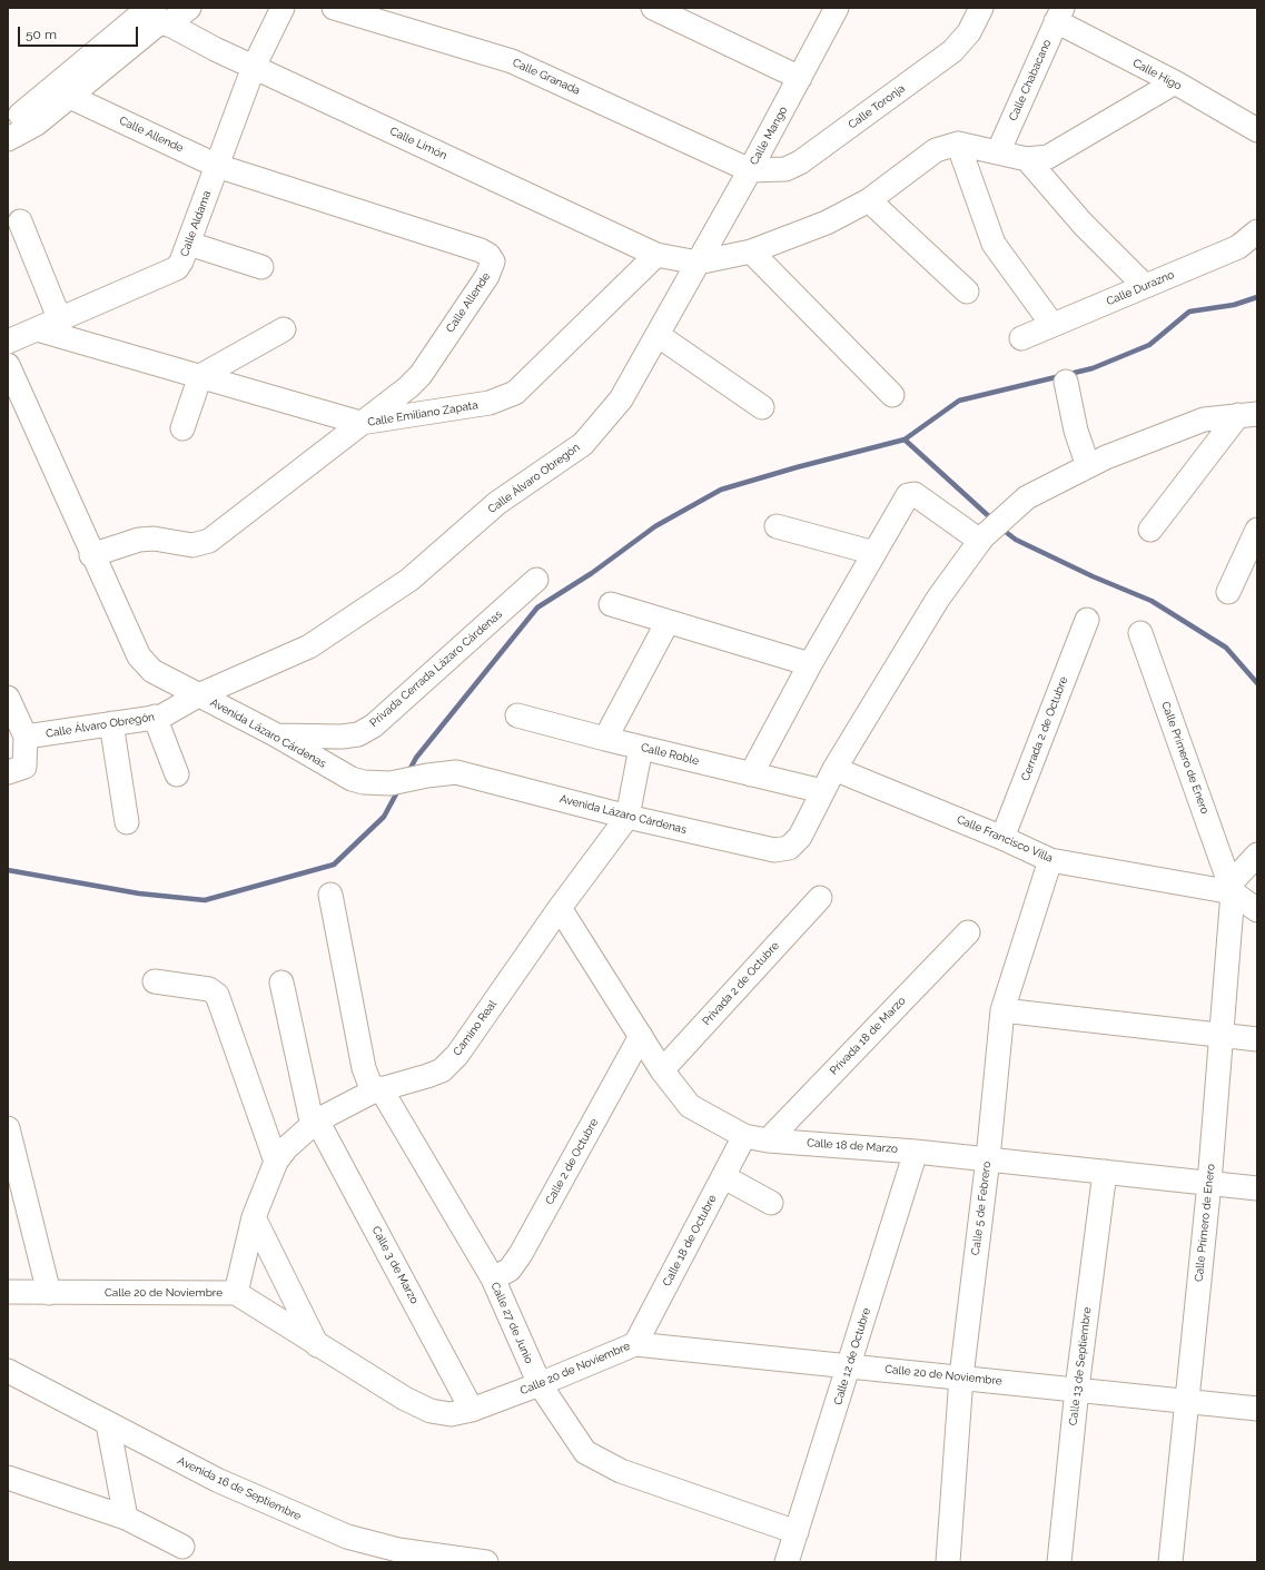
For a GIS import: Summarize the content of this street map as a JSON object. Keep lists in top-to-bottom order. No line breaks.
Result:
{"streets":{"street":["Calle Higo","Calle Granada","Calle Chabacano","Calle Toronja","Calle Allende","Calle Mango","Calle Limón","Calle Aldama","Calle Durazno","Calle Emiliano Zapata","Calle Álvaro Obregón","Privada Cerrada Lázaro Cárdenas","Cerrada 2 de Octubre","Avenida Lázaro Cárdenas","Calle Roble","Calle Primero de Enero","Calle Francisco Villa","Privada 2 de Octubre","Camino Real","Privada 18 de Marzo","Calle 18 de Marzo","Calle 2 de Octubre","Calle 5 de Febrero","Calle 18 de Octubre","Calle 3 de Marzo","Calle 20 de Noviembre","Calle 27 de Junio","Calle 12 de Octubre","Calle 13 de Septiembre","Avenida 16 de Septiembre"]},"crossings":[["Calle Higo","Calle Chabacano"],["Calle Granada","Calle Toronja"],["Calle Granada","Calle Mango"],["Calle Toronja","Calle Mango"],["Calle Allende","Calle Aldama"],["Calle Allende","Calle Emiliano Zapata"],["Calle Allende","Avenida Lázaro Cárdenas"],["Calle Mango","Calle Limón"],["Calle Mango","Calle Álvaro Obregón"],["Calle Limón","Calle Aldama"],["Calle Limón","Calle Emiliano Zapata"],["Calle Limón","Calle Álvaro Obregón"],["Calle Aldama","Calle Emiliano Zapata"],["Calle Álvaro Obregón","Avenida Lázaro Cárdenas"],["Privada Cerrada Lázaro Cárdenas","Avenida Lázaro Cárdenas"],["Cerrada 2 de Octubre","Calle Francisco Villa"],["Avenida Lázaro Cárdenas","Calle Roble"],["Avenida Lázaro Cárdenas","Calle Francisco Villa"],["Avenida Lázaro Cárdenas","Camino Real"],["Calle Roble","Camino Real"],["Calle Primero de Enero","Calle Francisco Villa"],["Calle Primero de Enero","Calle 18 de Marzo"],["Calle Primero de Enero","Calle 20 de Noviembre"],["Calle Francisco Villa","Calle 5 de Febrero"],["Privada 2 de Octubre","Calle 18 de Marzo"],["Camino Real","Calle 18 de Marzo"],["Camino Real","Calle 3 de Marzo"],["Camino Real","Calle 20 de Noviembre"],["Camino Real","Calle 27 de Junio"],["Privada 18 de Marzo","Calle 18 de Marzo"],["Calle 18 de Marzo","Calle 2 de Octubre"],["Calle 18 de Marzo","Calle 5 de Febrero"],["Calle 18 de Marzo","Calle 18 de Octubre"],["Calle 18 de Marzo","Calle 12 de Octubre"],["Calle 18 de Marzo","Calle 13 de Septiembre"],["Calle 2 de Octubre","Calle 27 de Junio"],["Calle 5 de Febrero","Calle 20 de Noviembre"],["Calle 18 de Octubre","Calle 20 de Noviembre"],["Calle 3 de Marzo","Calle 20 de Noviembre"],["Calle 20 de Noviembre","Calle 27 de Junio"],["Calle 20 de Noviembre","Calle 12 de Octubre"],["Calle 20 de Noviembre","Calle 13 de Septiembre"],["Calle 27 de Junio","Calle 12 de Octubre"]],"scale_bar":"50 m"}
